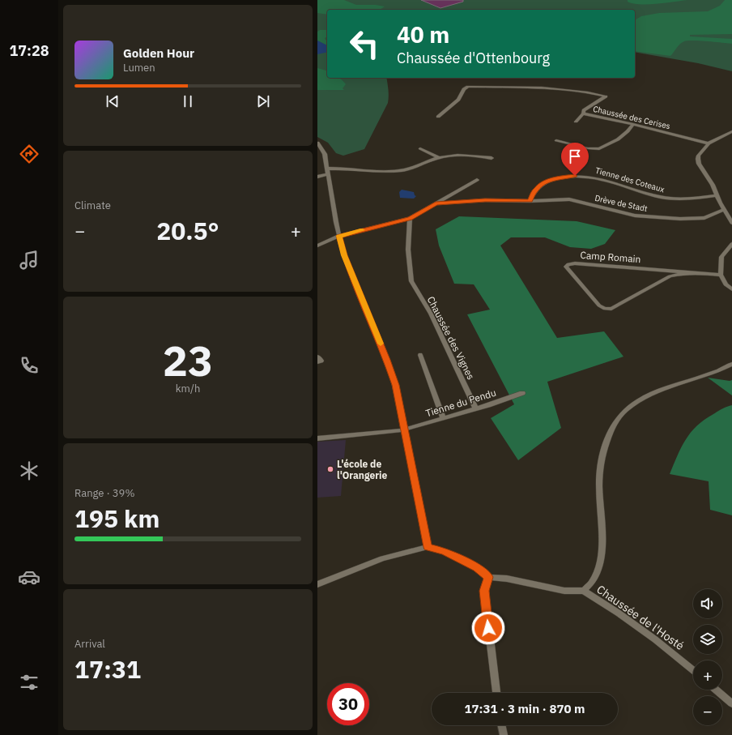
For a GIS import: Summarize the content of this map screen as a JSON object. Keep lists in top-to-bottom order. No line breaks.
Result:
{"streets":{"street":["Chaussée des Cerises","Tienne des Coteaux","Drève de Stadt","Camp Romain","Chaussée des Vignes","Tienne du Pendu","Chaussée de l'Hosté"]},"crossings":[["Tienne des Coteaux","Drève de Stadt"],["Chaussée des Vignes","Tienne du Pendu"]],"places":["L'école de l'Orangerie"],"page":{"tabs":"17:28","turn":["40 m","Chaussée d'Ottenbourg"],"song":["Golden Hour","Lumen"],"tile":["Climate",["23","km/h"],["Range · 39%","195 km"],["Arrival","17:31"]],"heat":["−","20.5°","+"],"map_buttons":["+","−"],"limit":"30","trip":"17:31 · 3 min · 870 m"}}
